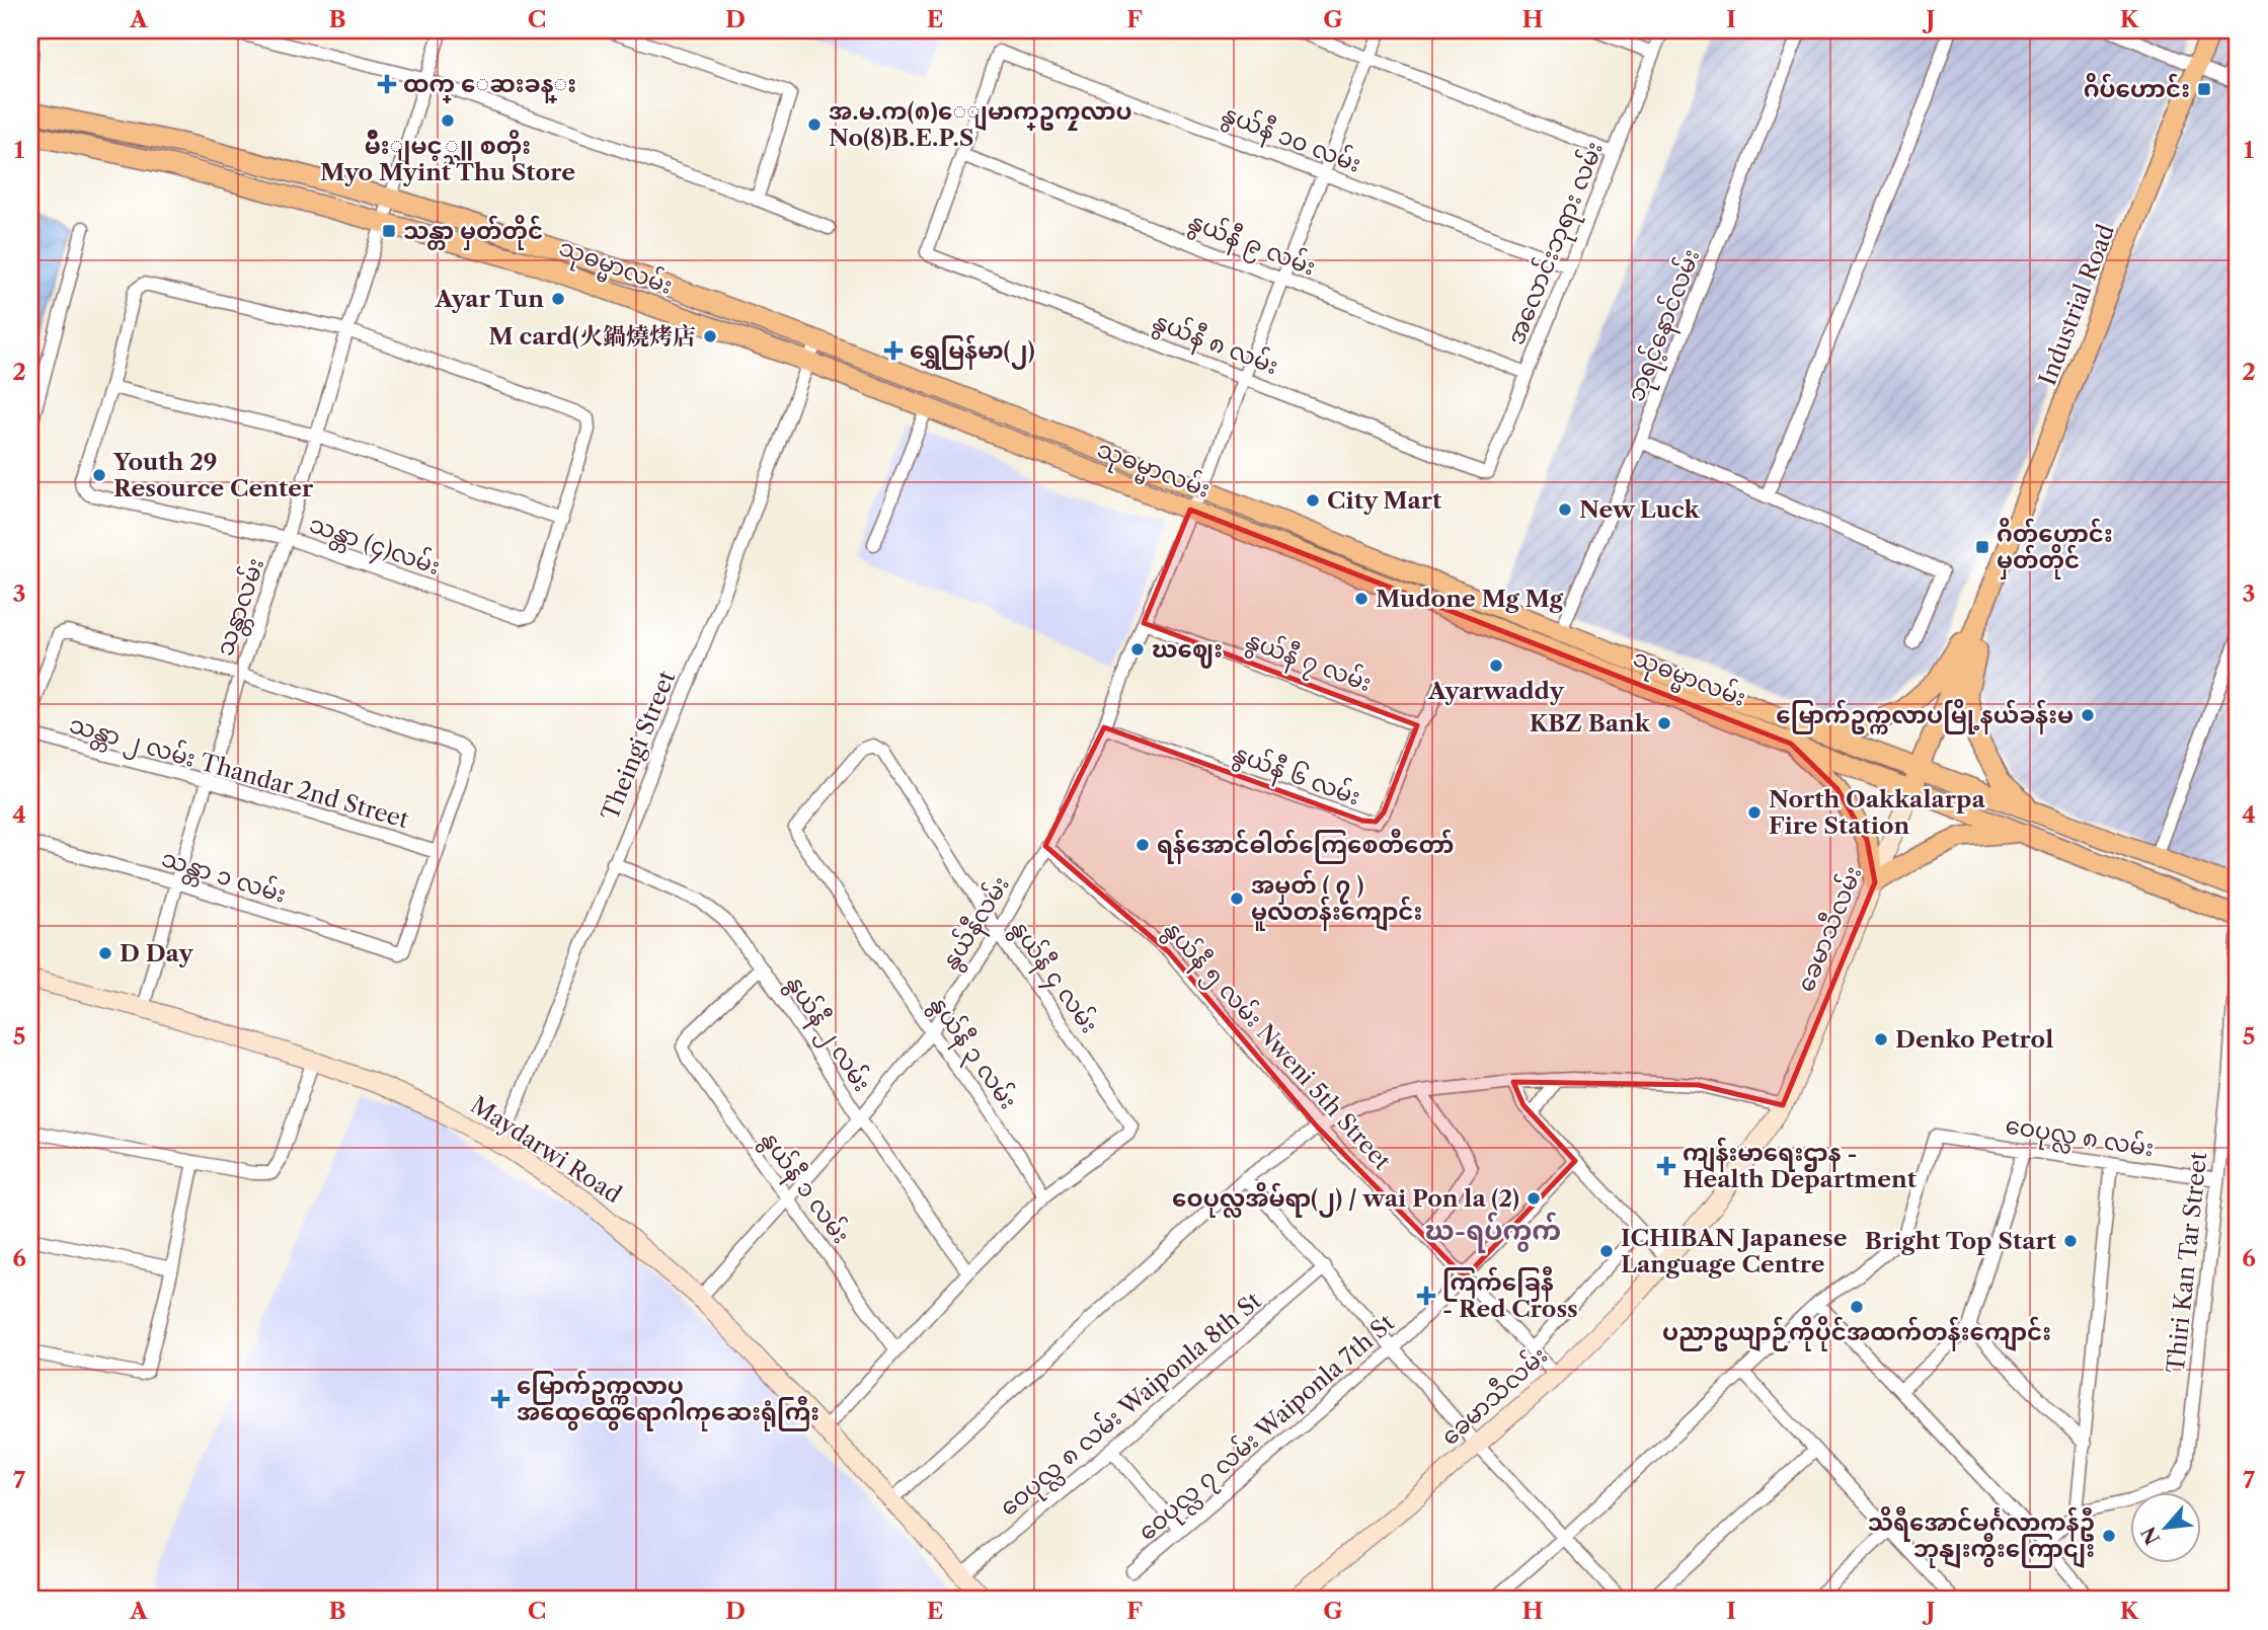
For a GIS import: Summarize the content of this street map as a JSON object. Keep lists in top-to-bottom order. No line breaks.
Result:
{"streets":{"main road":["သုဓမ္မာလမ်း","Industrial Road"],"street":["နွယ်နီ ၁၀ လမ်း","အလောင်းဘုရား လမ်း","နွယ်နီ ၉ လမ်း","ဘုရင့်နောင်လမ်း","နွယ်နီ ၈ လမ်း","သန္တာ (၄)လမ်း","သန္တာလမ်း","နွယ်နီ ၇ လမ်း","Theingi Street","သန္တာ ၂ လမ်း Thandar 2nd Street","နွယ်နီ ၆ လမ်း","သန္တာ ၁ လမ်း","နွယ်နီလမ်း","ခေမာသီလမ်း","နွယ်နီ ၄ လမ်း","နွယ်နီ ၂ လမ်း","နွယ်နီ ၅ လမ်း Nweni 5th Street","နွယ်နီ ၃ လမ်း","ဝေပုလ္လ ၈ လမ်း","Maydarwi Road","နွယ်နီ ၁ လမ်း","Thiri Kan Tar Street","ဝေပုလ္လ ၈ လမ်း Waiponla 8th St","ဝေပုလ္လ ၇ လမ်း Waiponla 7th St"]},"crossings":[["နွယ်နီ ၁၀ လမ်း","အလောင်းဘုရား လမ်း"],["နွယ်နီ ၁၀ လမ်း","နွယ်နီ ၉ လမ်း"],["နွယ်နီ ၁၀ လမ်း","နွယ်နီ ၈ လမ်း"],["နွယ်နီ ၁၀ လမ်း","နွယ်နီလမ်း"],["အလောင်းဘုရား လမ်း","နွယ်နီ ၉ လမ်း"],["အလောင်းဘုရား လမ်း","နွယ်နီ ၈ လမ်း"],["နွယ်နီ ၉ လမ်း","နွယ်နီ ၈ လမ်း"],["နွယ်နီ ၉ လမ်း","နွယ်နီလမ်း"],["သုဓမ္မာလမ်း","ဘုရင့်နောင်လမ်း"],["သုဓမ္မာလမ်း","သန္တာလမ်း"],["သုဓမ္မာလမ်း","Theingi Street"],["သုဓမ္မာလမ်း","နွယ်နီလမ်း"],["သုဓမ္မာလမ်း","ခေမာသီလမ်း"],["နွယ်နီ ၈ လမ်း","နွယ်နီလမ်း"],["သန္တာ (၄)လမ်း","သန္တာလမ်း"],["သန္တာလမ်း","သန္တာ ၂ လမ်း Thandar 2nd Street"],["သန္တာလမ်း","သန္တာ ၁ လမ်း"],["သန္တာလမ်း","Maydarwi Road"],["နွယ်နီ ၇ လမ်း","နွယ်နီ ၆ လမ်း"],["နွယ်နီ ၇ လမ်း","နွယ်နီလမ်း"],["Theingi Street","နွယ်နီ ၂ လမ်း"],["Theingi Street","Maydarwi Road"],["သန္တာ ၂ လမ်း Thandar 2nd Street","သန္တာ ၁ လမ်း"],["နွယ်နီ ၆ လမ်း","နွယ်နီလမ်း"],["နွယ်နီလမ်း","နွယ်နီ ၄ လမ်း"],["နွယ်နီလမ်း","နွယ်နီ ၂ လမ်း"],["နွယ်နီလမ်း","နွယ်နီ ၅ လမ်း Nweni 5th Street"],["နွယ်နီလမ်း","နွယ်နီ ၃ လမ်း"],["နွယ်နီလမ်း","Maydarwi Road"],["နွယ်နီလမ်း","နွယ်နီ ၁ လမ်း"],["ခေမာသီလမ်း","နွယ်နီ ၅ လမ်း Nweni 5th Street"],["နွယ်နီ ၄ လမ်း","နွယ်နီ ၃ လမ်း"],["နွယ်နီ ၂ လမ်း","နွယ်နီ ၁ လမ်း"],["နွယ်နီ ၅ လမ်း Nweni 5th Street","ဝေပုလ္လ ၇ လမ်း Waiponla 7th St"],["ဝေပုလ္လ ၈ လမ်း","Thiri Kan Tar Street"],["Maydarwi Road","ဝေပုလ္လ ၈ လမ်း Waiponla 8th St"]],"districts":["ဃ-ရပ်ကွက်"],"places":{"health":["ထက္ ေဆးခန္း","ရွှေမြန်မာ(၂)","ကျန်းမာရေးဌာန - Health Department","ကြက်ခြေနီ - Red Cross","မြောက်ဥက္ကလာပ အထွေထွေရောဂါကုဆေးရုံကြီး"],"transit":["ဂိပ်ဟောင်း","သန္တာ မှတ်တိုင်","ဂိတ်ဟောင်း မှတ်တိုင်"],"other":["မ်ိဳးျမင့္သူ စတိုး Myo Myint Thu Store","အ.မ.က(၈)ေျမာက္ဥကၠလာပ No(8)B.E.P.S","Ayar Tun","M card(火鍋燒烤店","Youth 29 Resource Center","City Mart","New Luck","Mudone Mg Mg","ဃဈေး","Ayarwaddy","မြောက်ဥက္ကလာပမြို့နယ်ခန်းမ","KBZ Bank","North Oakkalarpa Fire Station","ရန်အောင်ဓါတ်ကြေစေတီတော်","အမှတ် ( ၇ ) မူလတန်းကျောင်း","D Day","Denko Petrol","ဝေပုလ္လအိမ်ရာ(၂) / wai Pon la (2)","Bright Top Start","ICHIBAN Japanese Language Centre","ပညာဥယျာဉ်ကိုပိုင်အထက်တန်းကျောင်း","သိရီအောင်မင်္ဂလာကန်ဦ ဘုနျးကွီးကြောငျး"]},"north":"bottom left","grid":{"columns":["A","B","C","D","E","F","G","H","I","J","K"],"rows":["1","2","3","4","5","6","7"]}}
